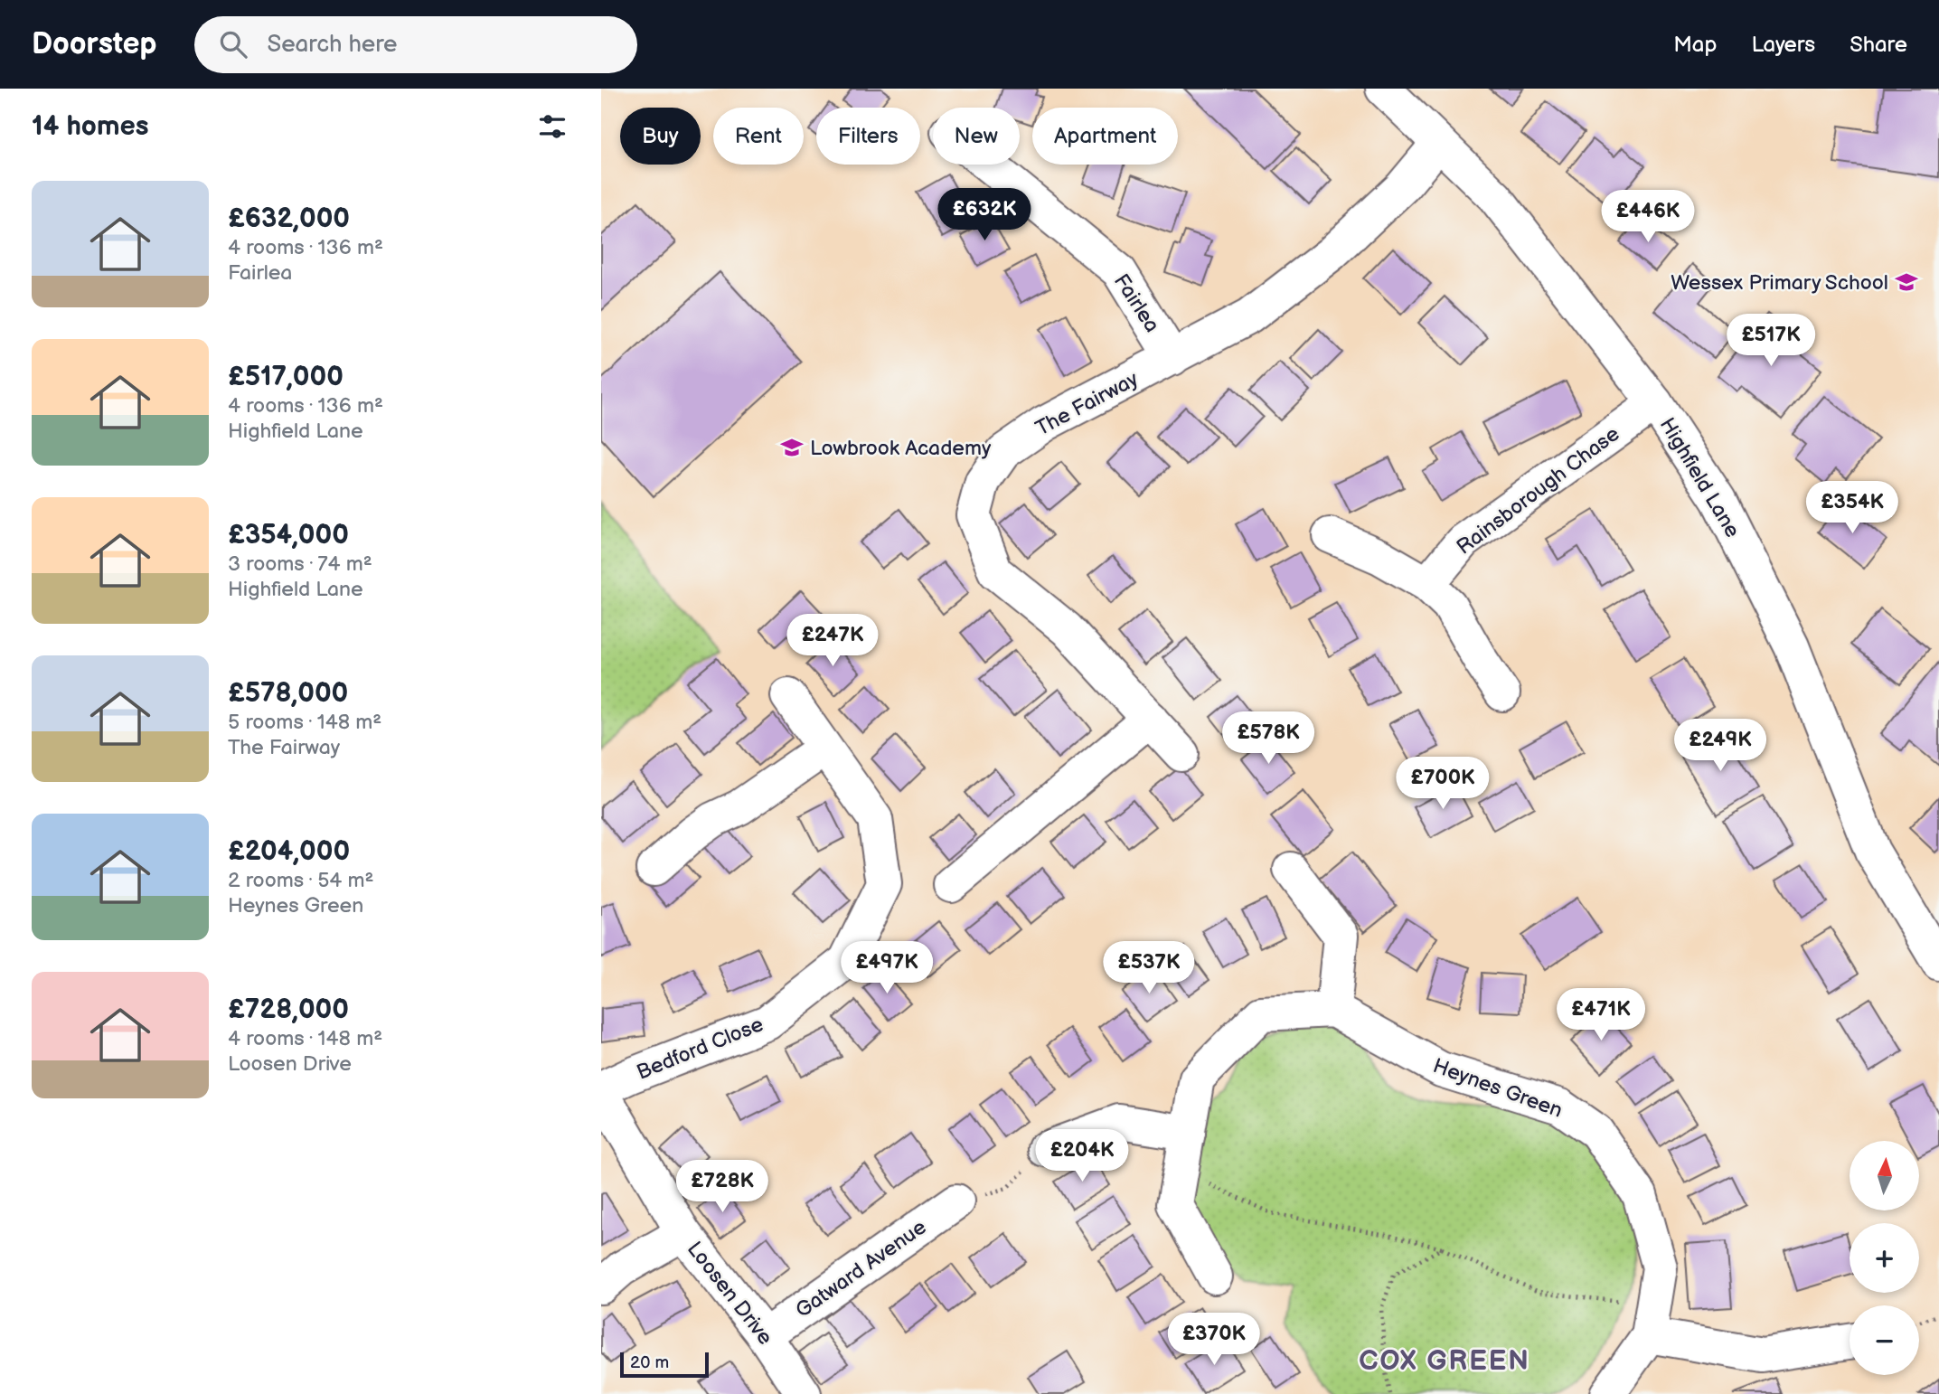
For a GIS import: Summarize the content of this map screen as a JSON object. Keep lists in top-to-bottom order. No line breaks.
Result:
{"streets":{"street":["Fairlea","The Fairway","Highfield Lane","Rainsborough Chase","Bedford Close","Heynes Green","Gatward Avenue","Loosen Drive"]},"crossings":[["Fairlea","The Fairway"],["The Fairway","Highfield Lane"],["Highfield Lane","Rainsborough Chase"],["Bedford Close","Loosen Drive"],["Gatward Avenue","Loosen Drive"]],"districts":["COX GREEN"],"places":{"school or university":["Wessex Primary School","Lowbrook Academy"]},"scale_bar":"20 m","north":"top","page":{"header":"Doorstep","search":"Search here","nav":["Map","Layers","Share"],"heading":"14 homes","chip":["Buy","Rent","Filters","New","Apartment"],"list":[{"name":"£632,000","note":"4 rooms · 136 m² · Fairlea"},{"name":"£517,000","note":"4 rooms · 136 m² · Highfield Lane"},{"name":"£354,000","note":"3 rooms · 74 m² · Highfield Lane"},{"name":"£578,000","note":"5 rooms · 148 m² · The Fairway"},{"name":"£204,000","note":"2 rooms · 54 m² · Heynes Green"},{"name":"£728,000","note":"4 rooms · 148 m² · Loosen Drive"}],"price":["£632K","£446K","£517K","£354K","£247K","£578K","£249K","£700K","£497K","£537K","£471K","£204K","£728K","£370K"],"map_buttons":["+","−"],"scale":"20 m"}}
